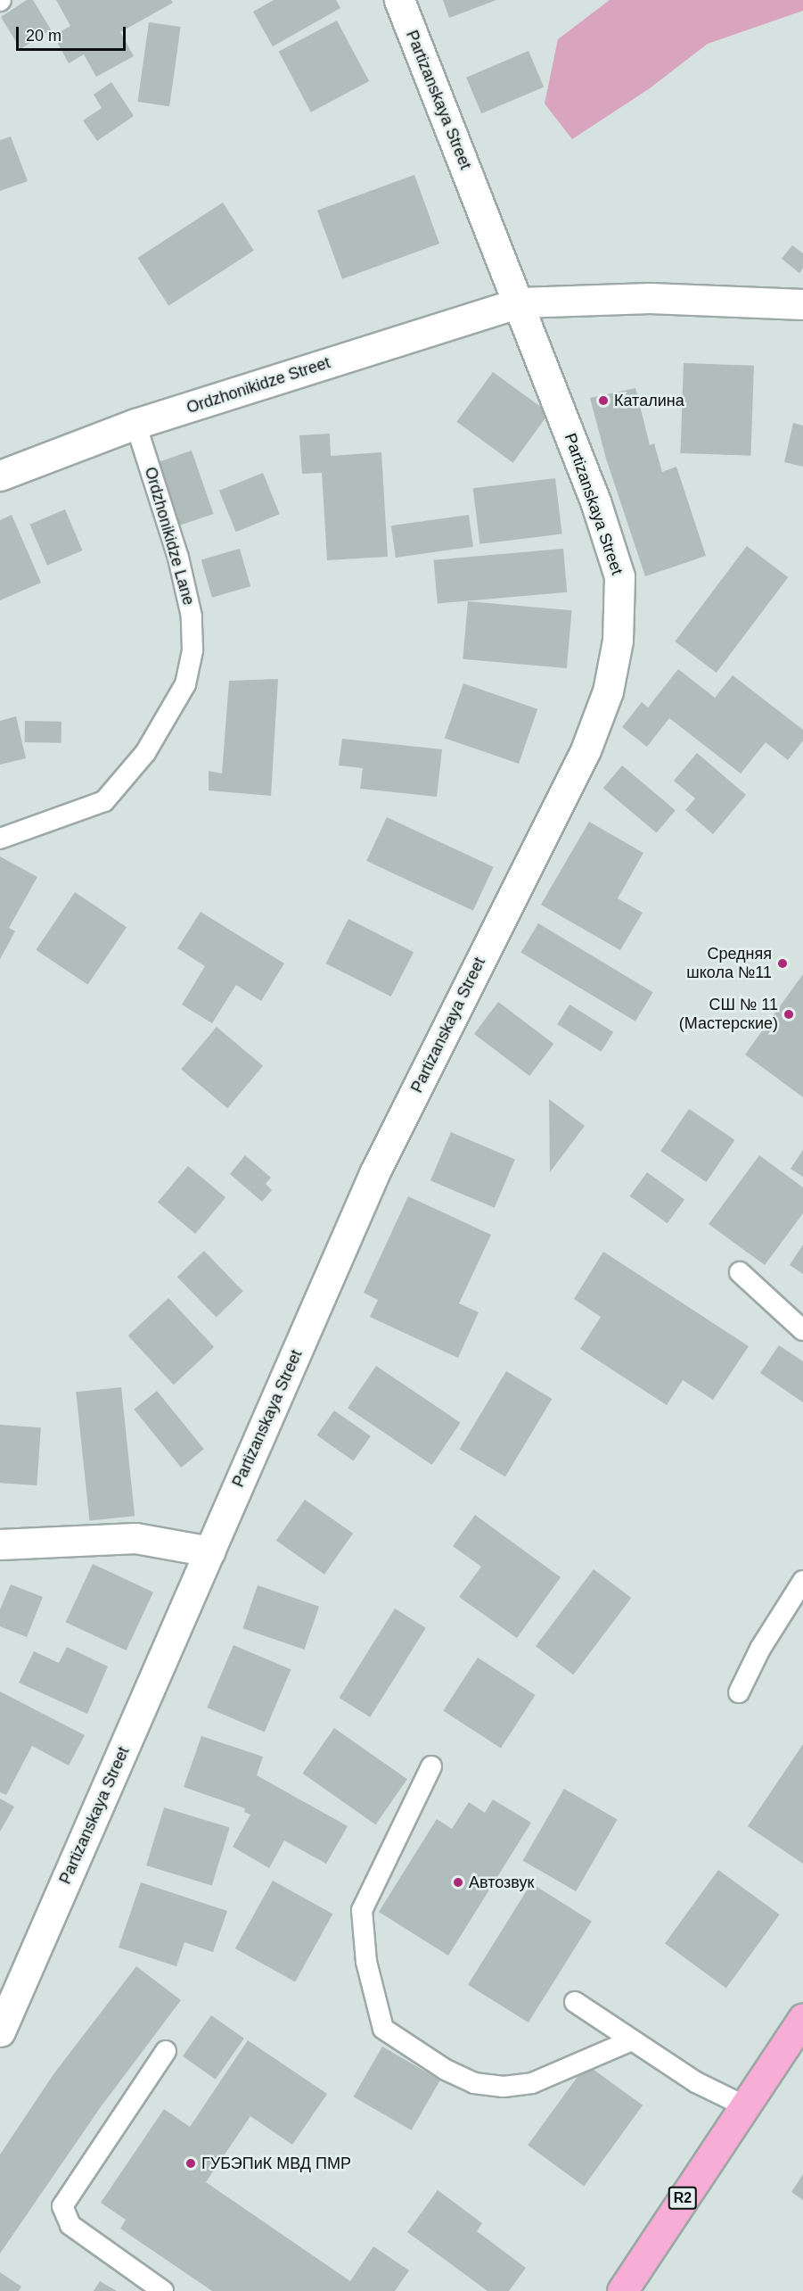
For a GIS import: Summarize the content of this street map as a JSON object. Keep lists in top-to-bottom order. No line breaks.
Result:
{"streets":{"main road":["R2"],"street":["Partizanskaya Street","Ordzhonikidze Street"],"lane":["Ordzhonikidze Lane"]},"crossings":[["Partizanskaya Street","Ordzhonikidze Street"],["Ordzhonikidze Street","Ordzhonikidze Lane"]],"places":["Каталина","Средняя школа №11","СШ № 11 (Мастерские)","Автозвук","ГУБЭПиК МВД ПМР"],"scale_bar":"20 m"}
